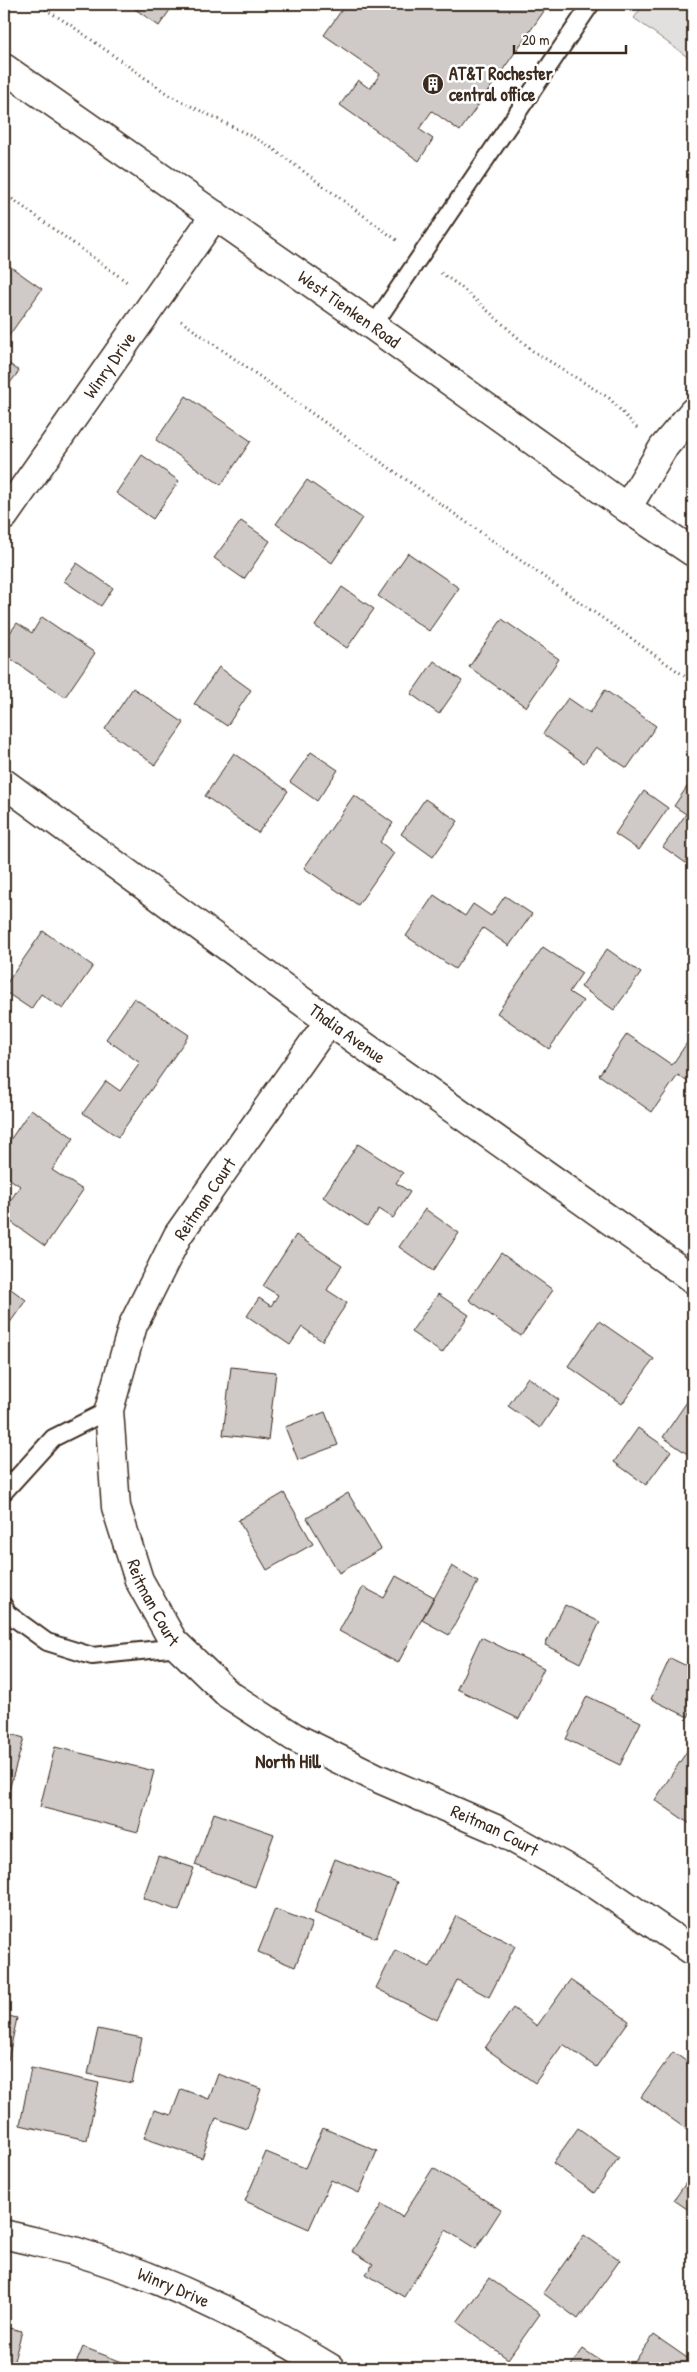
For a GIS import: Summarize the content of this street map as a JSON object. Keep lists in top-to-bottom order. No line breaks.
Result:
{"streets":{"street":["West Tienken Road","Winry Drive","Thalia Avenue","Reitman Court"]},"crossings":[["West Tienken Road","Winry Drive"],["Thalia Avenue","Reitman Court"]],"districts":["North Hill"],"places":{"building":["AT&T Rochester central office"]},"scale_bar":"20 m"}
